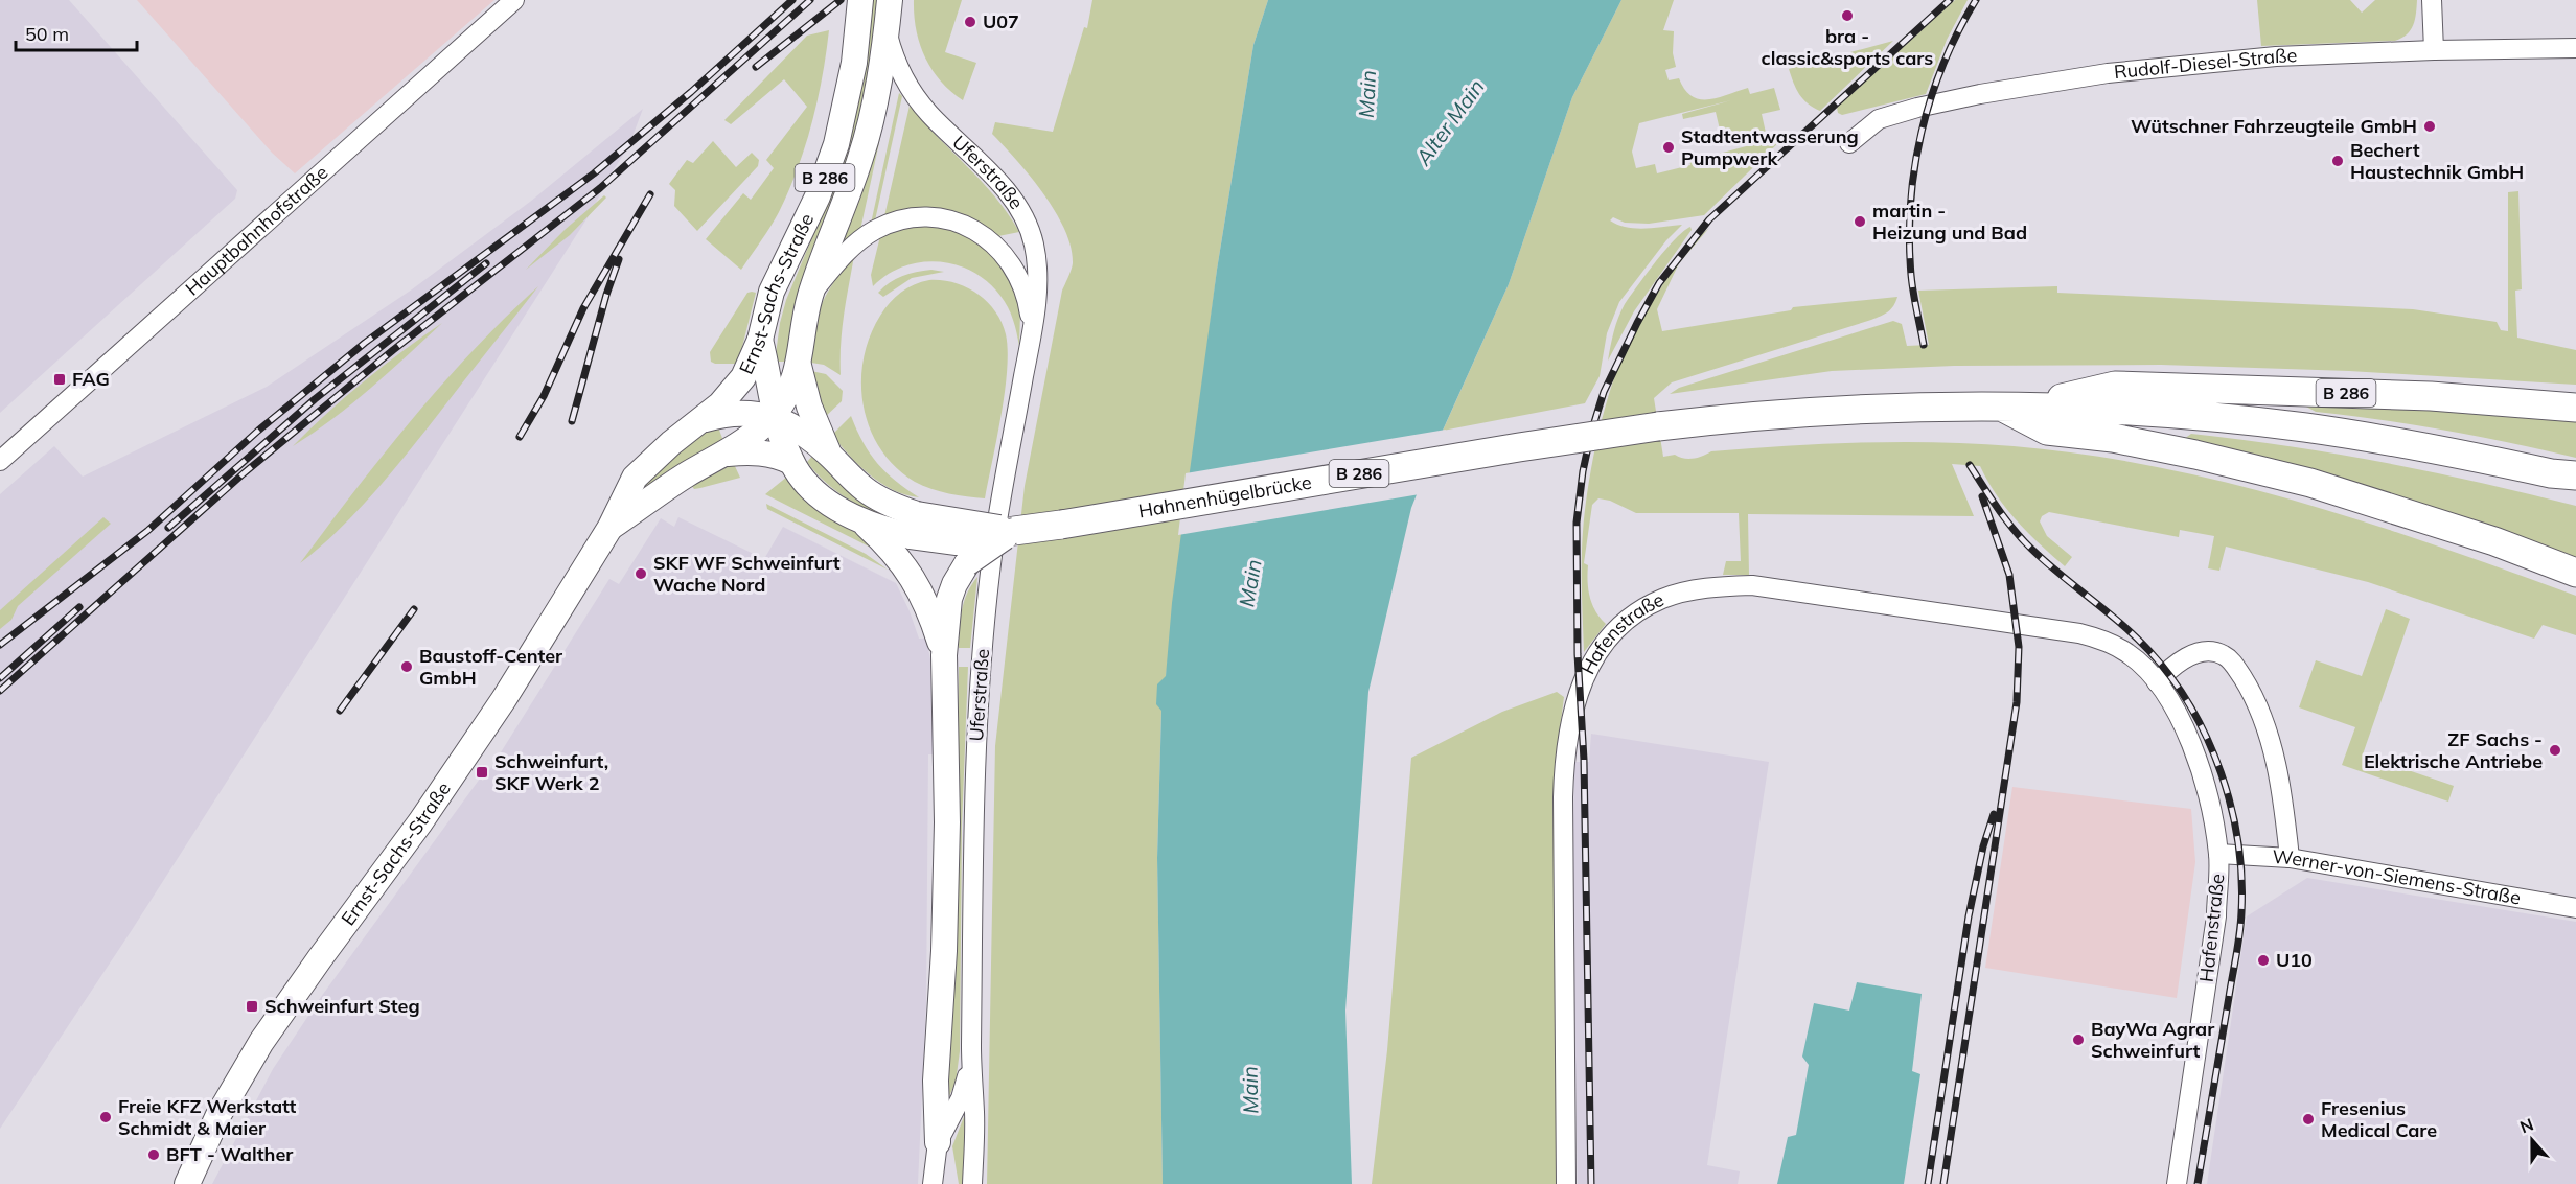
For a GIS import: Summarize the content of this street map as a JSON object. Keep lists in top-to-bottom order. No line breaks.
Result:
{"streets":{"highway":["B 286","Hahnenhügelbrücke"],"main road":["Ernst-Sachs-Straße"],"street":["Rudolf-Diesel-Straße","Uferstraße","Hauptbahnhofstraße","Hafenstraße","Werner-von-Siemens-Straße"]},"crossings":[["Uferstraße","Ernst-Sachs-Straße"],["B 286","Ernst-Sachs-Straße"],["B 286","Hahnenhügelbrücke"],["Ernst-Sachs-Straße","Hahnenhügelbrücke"],["Hafenstraße","Werner-von-Siemens-Straße"]],"water":["Main","Alter Main"],"places":{"other":["bra - classic&sports cars","U07","Wütschner Fahrzeugteile GmbH","Stadtentwasserung Pumpwerk","Bechert Haustechnik GmbH","martin - Heizung und Bad","SKF WF Schweinfurt Wache Nord","Baustoff-Center GmbH","ZF Sachs - Elektrische Antriebe","U10","BayWa Agrar Schweinfurt","Freie KFZ Werkstatt Schmidt & Maier","Fresenius Medical Care","BFT - Walther"],"transit":["FAG","Schweinfurt, SKF Werk 2","Schweinfurt Steg"]},"scale_bar":"50 m","north":"top"}
